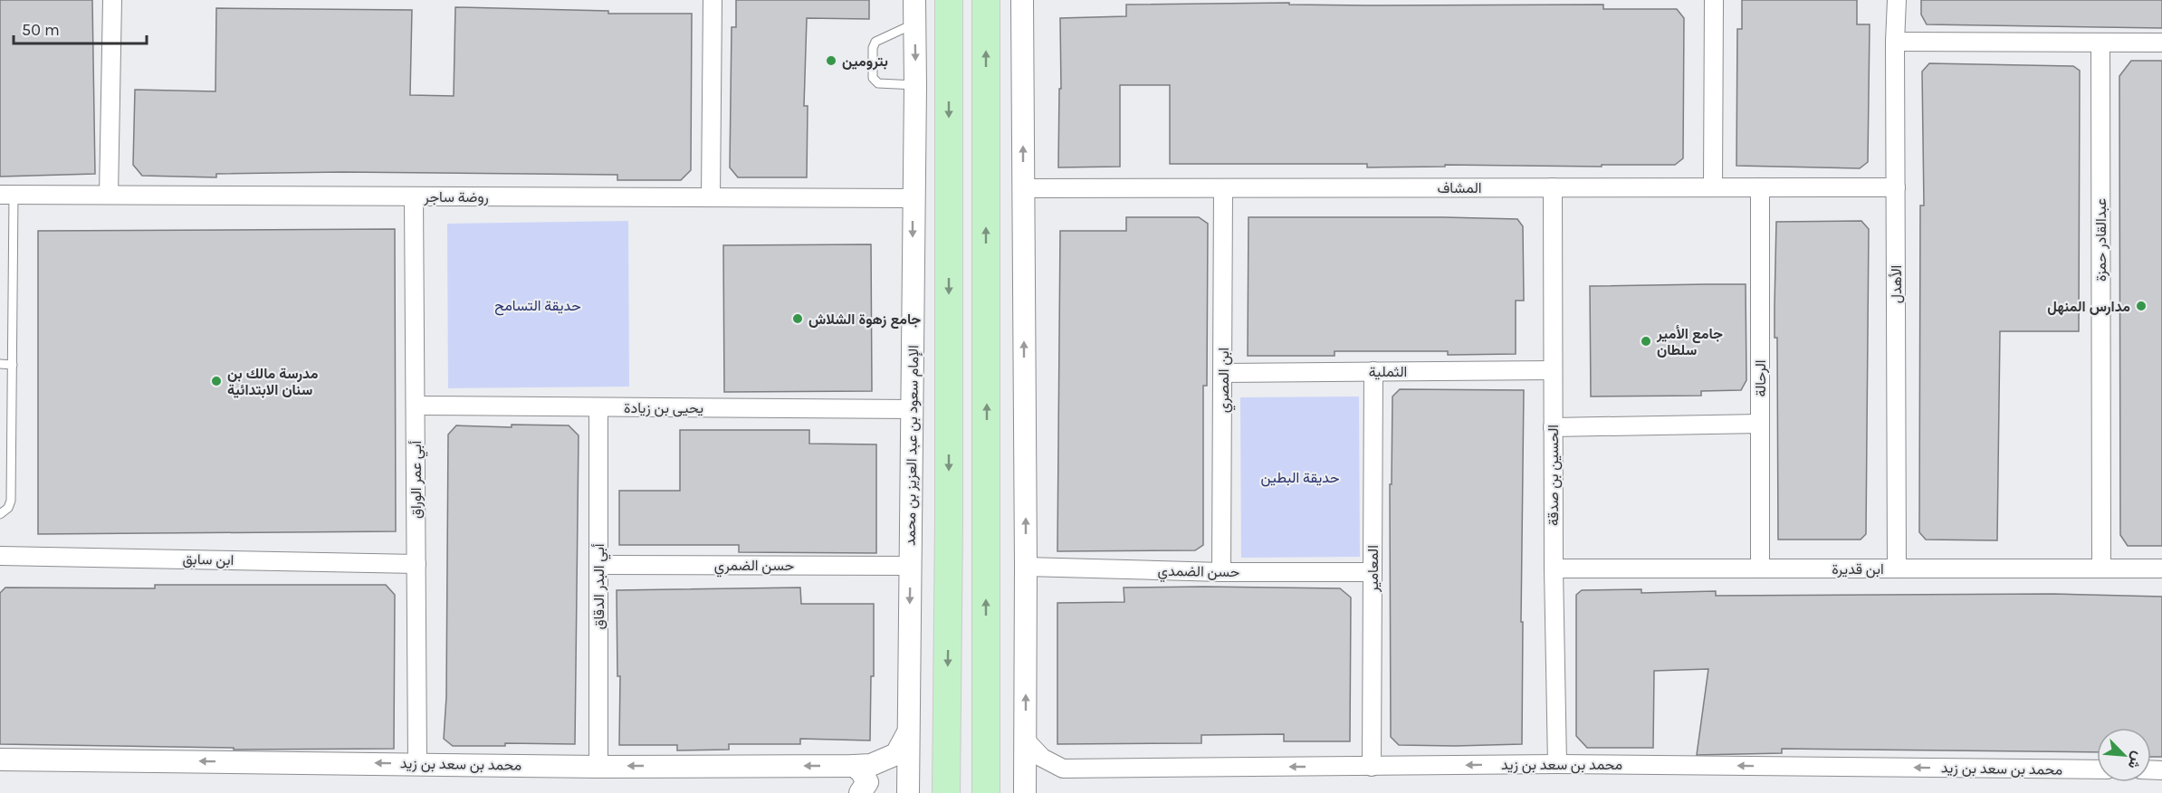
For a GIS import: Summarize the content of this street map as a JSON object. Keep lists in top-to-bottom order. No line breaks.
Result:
{"streets":{"street":["المشاف","روضة ساجر","عبدالقادر حمزة","الأهدل","الثملية","الرحالة","ابن المصري","يحيى بن زيادة","الإمام سعود بن عبد العزيز بن محمد","الحسين بن صدقة","أبي عمر الوراق","ابن سابق","حسن الضمري","المعامير","ابن قديرة","حسن الضمدي","أبي البدر الدقاق","محمد بن سعد بن زيد"]},"crossings":[["المشاف","الأهدل"],["المشاف","الرحالة"],["المشاف","ابن المصري"],["المشاف","الحسين بن صدقة"],["روضة ساجر","الإمام سعود بن عبد العزيز بن محمد"],["روضة ساجر","أبي عمر الوراق"],["عبدالقادر حمزة","ابن قديرة"],["الأهدل","ابن قديرة"],["الثملية","ابن المصري"],["الثملية","الحسين بن صدقة"],["الثملية","المعامير"],["الرحالة","ابن قديرة"],["ابن المصري","حسن الضمدي"],["يحيى بن زيادة","الإمام سعود بن عبد العزيز بن محمد"],["يحيى بن زيادة","أبي عمر الوراق"],["يحيى بن زيادة","أبي البدر الدقاق"],["الإمام سعود بن عبد العزيز بن محمد","حسن الضمري"],["الإمام سعود بن عبد العزيز بن محمد","محمد بن سعد بن زيد"],["الحسين بن صدقة","ابن قديرة"],["الحسين بن صدقة","محمد بن سعد بن زيد"],["أبي عمر الوراق","ابن سابق"],["أبي عمر الوراق","محمد بن سعد بن زيد"],["حسن الضمري","أبي البدر الدقاق"],["المعامير","حسن الضمدي"],["المعامير","محمد بن سعد بن زيد"],["أبي البدر الدقاق","محمد بن سعد بن زيد"]],"one_way":["محمد بن سعد بن زيد"],"parks":["حديقة التسامح","حديقة البطين"],"places":["بترومين","مدارس المنهل","جامع زهوة الشلاش","جامع الأمير سلطان","مدرسة مالك بن سنان الابتدائية"],"scale_bar":"50 m","north":"bottom right"}
